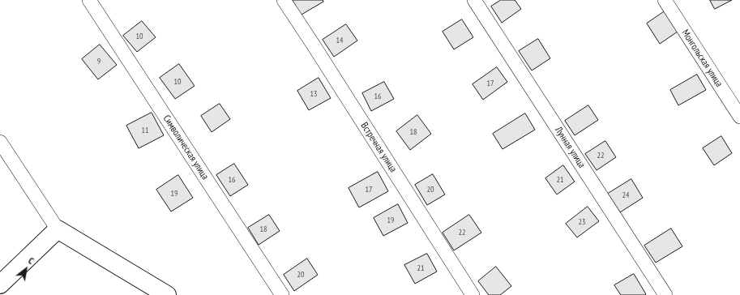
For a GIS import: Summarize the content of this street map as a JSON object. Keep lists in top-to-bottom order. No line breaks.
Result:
{"streets":{"street":["Монгольская улица","Символическая улица","Встречная улица","Лунная улица"]},"house_numbers":["10","14","9","10","17","13","16","11","18","22","16","21","17","20","19","24","19","23","18","22","21","20"],"north":"top right"}
